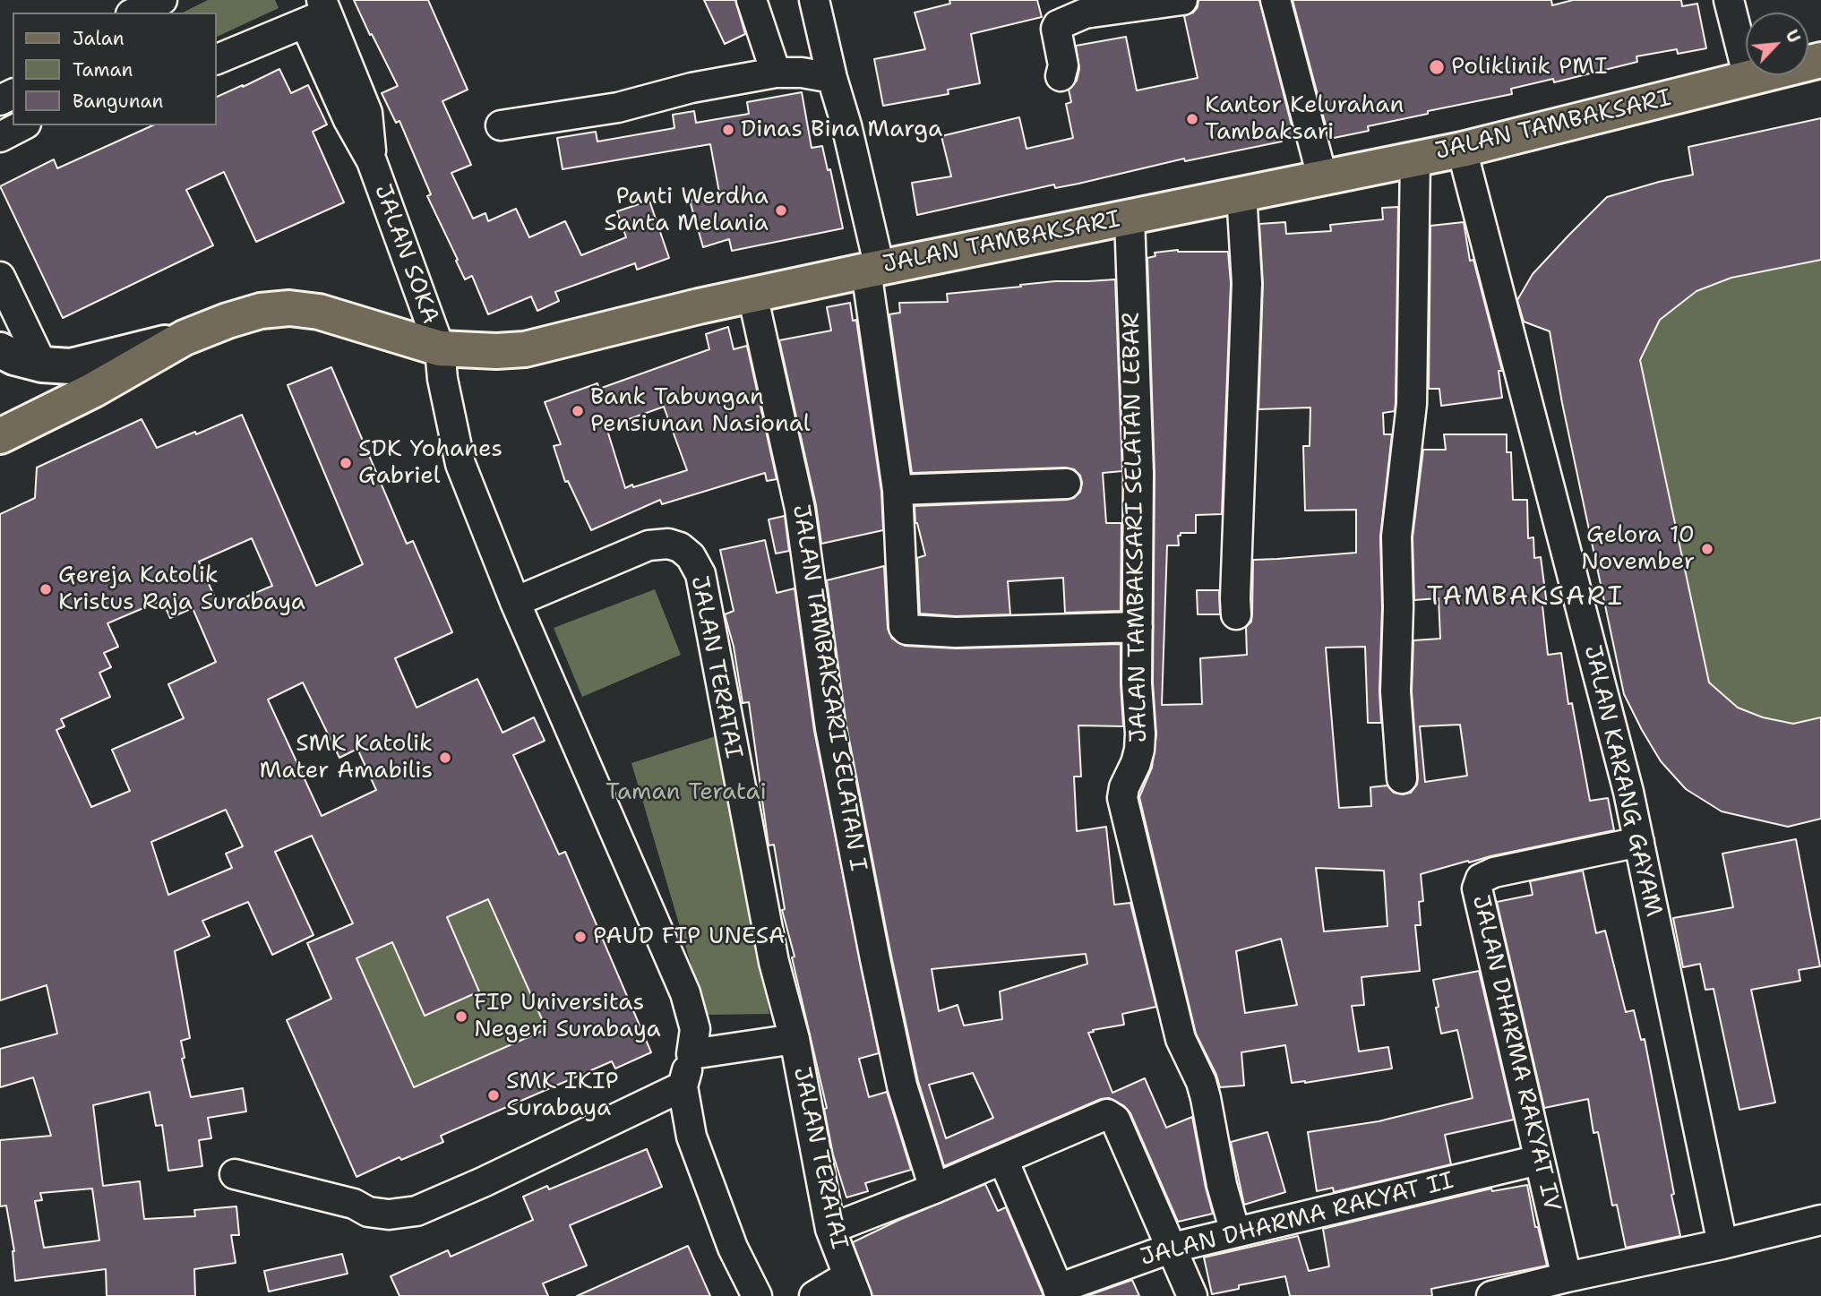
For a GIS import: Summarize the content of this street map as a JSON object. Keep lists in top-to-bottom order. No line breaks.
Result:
{"streets":{"main road":["JALAN TAMBAKSARI"],"street":["JALAN SOKA","JALAN TAMBAKSARI SELATAN LEBAR","JALAN TERATAI","JALAN TAMBAKSARI SELATAN I","JALAN KARANG GAYAM","JALAN DHARMA RAKYAT IV","JALAN DHARMA RAKYAT II"]},"crossings":[["JALAN TAMBAKSARI","JALAN SOKA"],["JALAN TAMBAKSARI","JALAN TAMBAKSARI SELATAN LEBAR"],["JALAN TAMBAKSARI","JALAN TAMBAKSARI SELATAN I"],["JALAN TAMBAKSARI","JALAN KARANG GAYAM"],["JALAN TAMBAKSARI SELATAN LEBAR","JALAN DHARMA RAKYAT II"],["JALAN KARANG GAYAM","JALAN DHARMA RAKYAT IV"],["JALAN DHARMA RAKYAT IV","JALAN DHARMA RAKYAT II"]],"districts":["TAMBAKSARI"],"parks":["Taman Teratai"],"places":["Poliklinik PMI","Kantor Kelurahan Tambaksari","Dinas Bina Marga","Panti Werdha Santa Melania","Bank Tabungan Pensiunan Nasional","SDK Yohanes Gabriel","Gelora 10 November","Gereja Katolik Kristus Raja Surabaya","SMK Katolik Mater Amabilis","PAUD FIP UNESA","FIP Universitas Negeri Surabaya","SMK IKIP Surabaya"],"legend":["Jalan","Taman","Bangunan"],"north":"top right"}
